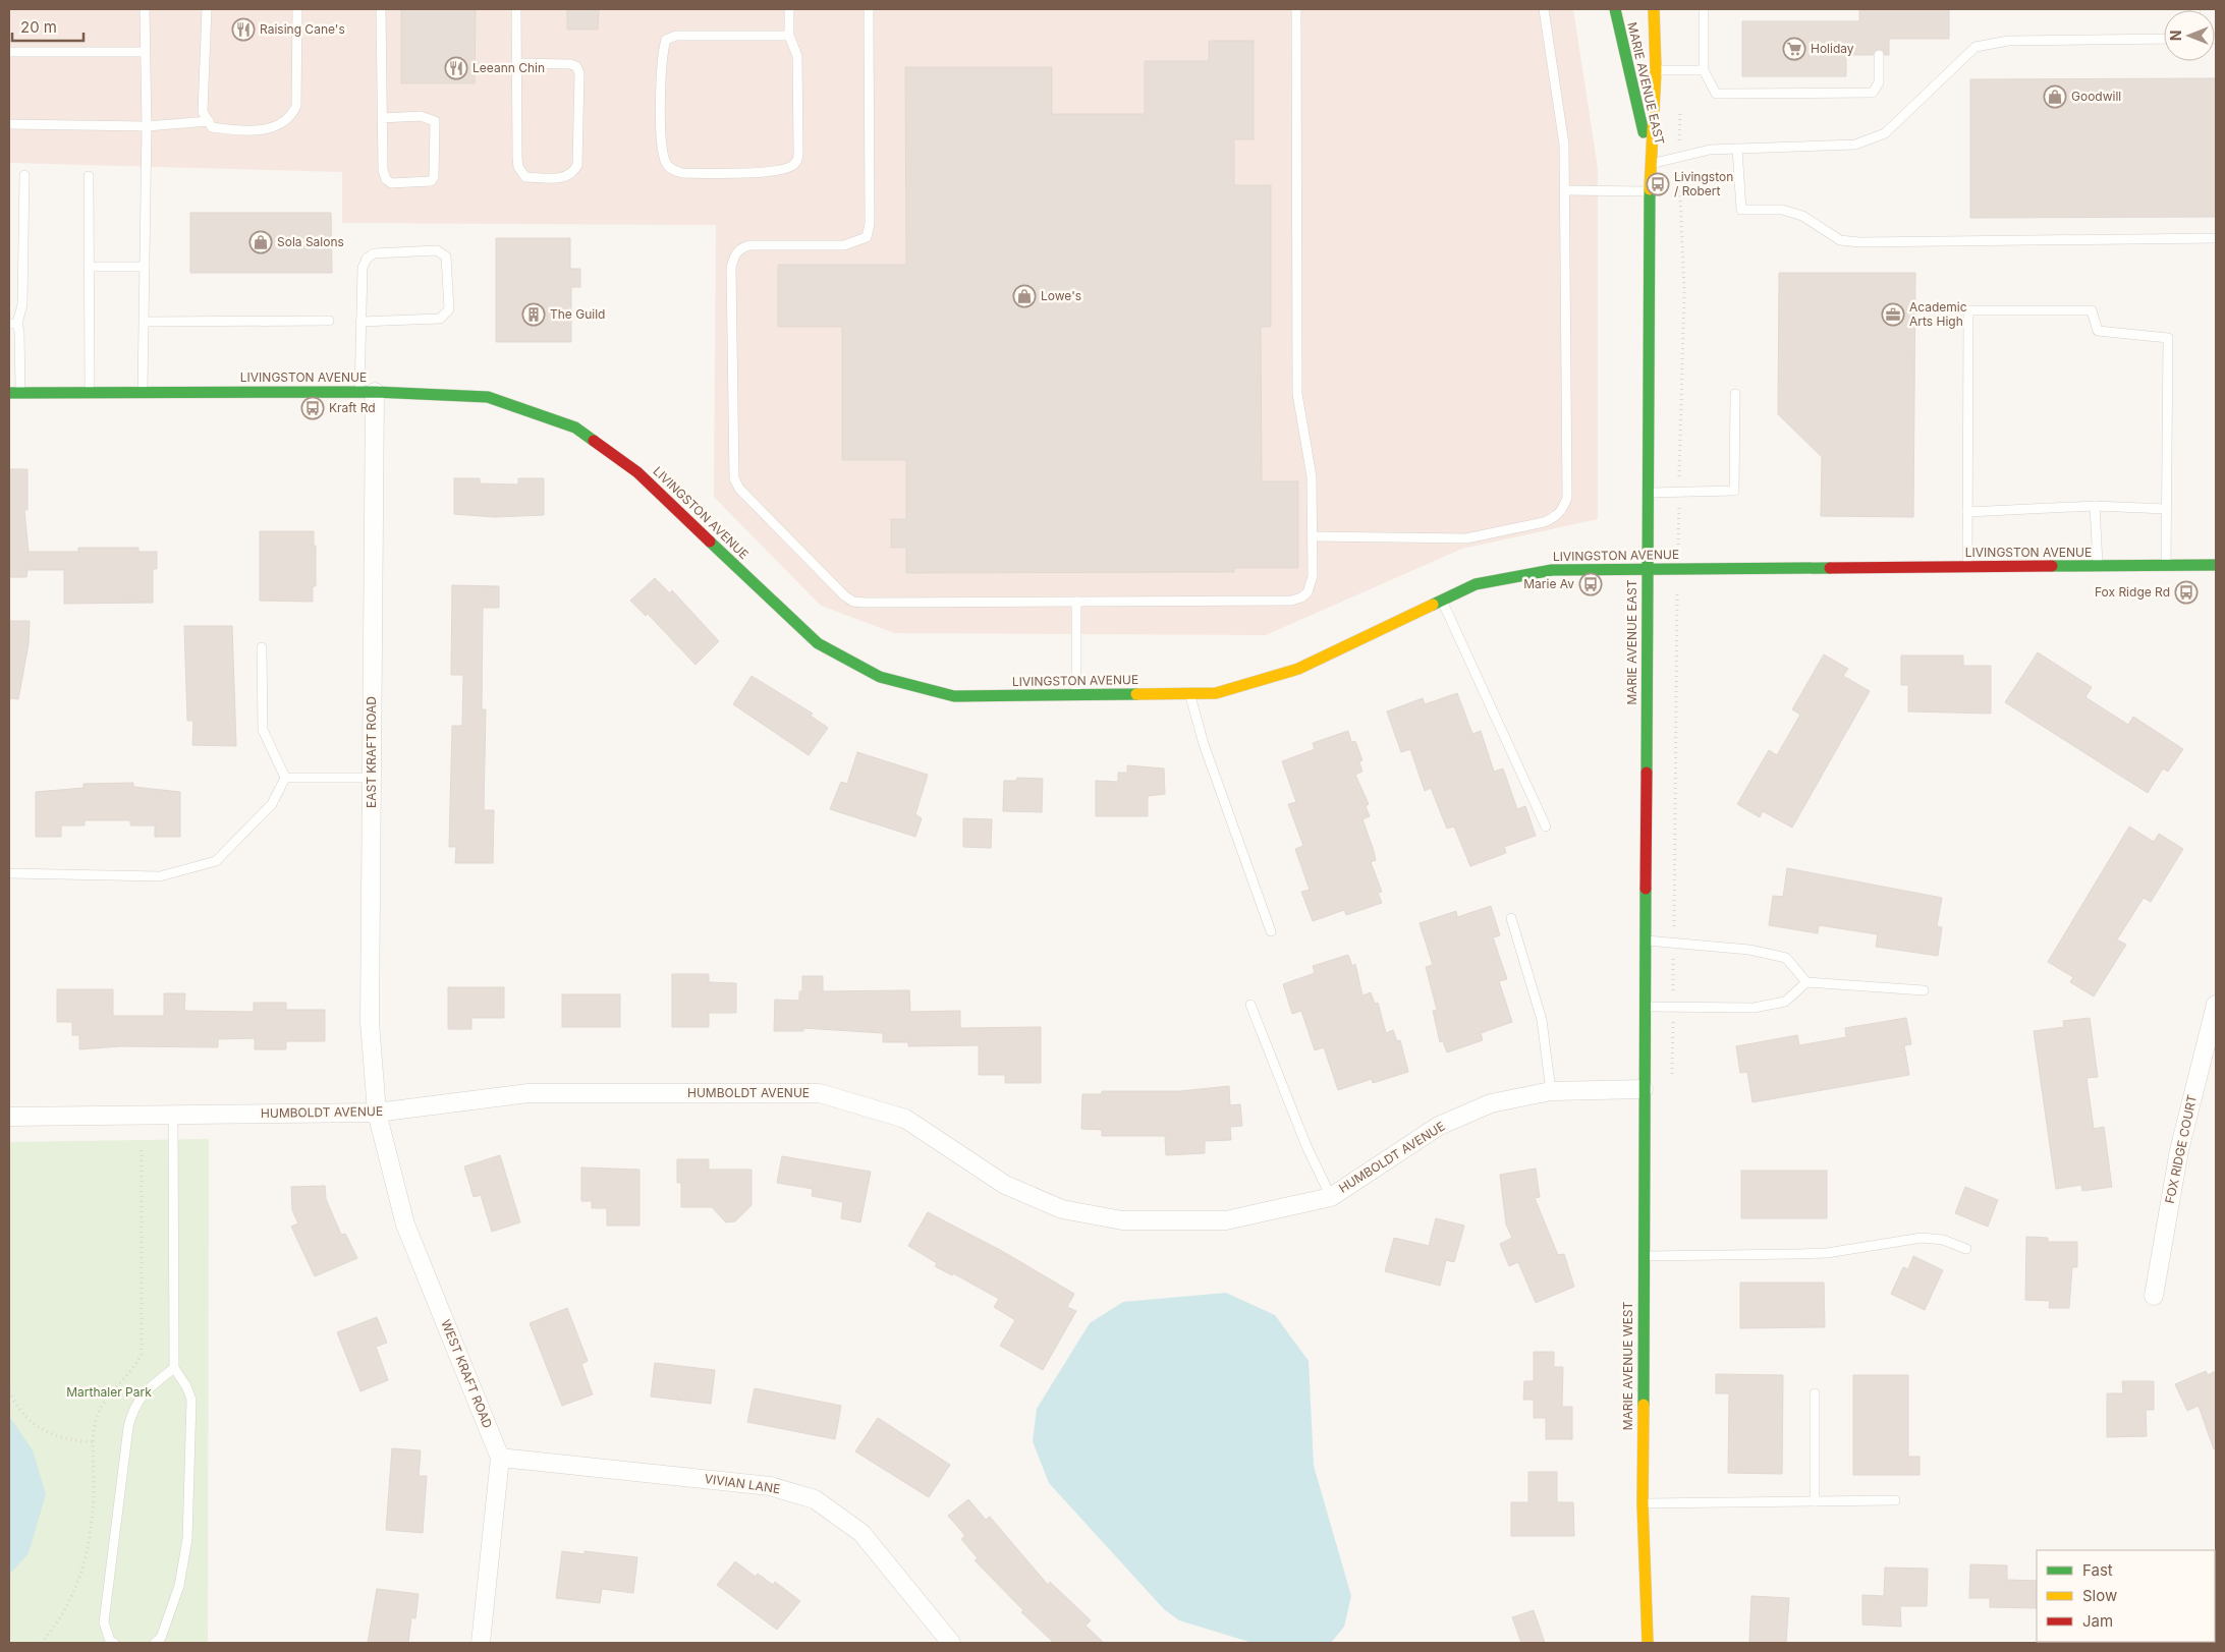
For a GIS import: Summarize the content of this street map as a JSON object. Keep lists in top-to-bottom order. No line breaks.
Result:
{"streets":{"street":["MARIE AVENUE EAST","LIVINGSTON AVENUE","EAST KRAFT ROAD","HUMBOLDT AVENUE","FOX RIDGE COURT","MARIE AVENUE WEST","WEST KRAFT ROAD","VIVIAN LANE"]},"crossings":[["MARIE AVENUE EAST","LIVINGSTON AVENUE"],["MARIE AVENUE EAST","HUMBOLDT AVENUE"],["MARIE AVENUE EAST","MARIE AVENUE WEST"],["LIVINGSTON AVENUE","EAST KRAFT ROAD"],["EAST KRAFT ROAD","HUMBOLDT AVENUE"],["EAST KRAFT ROAD","WEST KRAFT ROAD"],["HUMBOLDT AVENUE","MARIE AVENUE WEST"],["HUMBOLDT AVENUE","WEST KRAFT ROAD"],["WEST KRAFT ROAD","VIVIAN LANE"]],"parks":["Marthaler Park"],"places":{"restaurant":["Raising Cane's","Leeann Chin"],"supermarket":["Holiday"],"shop":["Goodwill","Sola Salons","Lowe's"],"bus stop":["Livingston / Robert","Kraft Rd","Marie Av","Fox Ridge Rd"],"building":["The Guild"],"office":["Academic Arts High"]},"legend":["Fast","Slow","Jam"],"scale_bar":"20 m","north":"left"}
